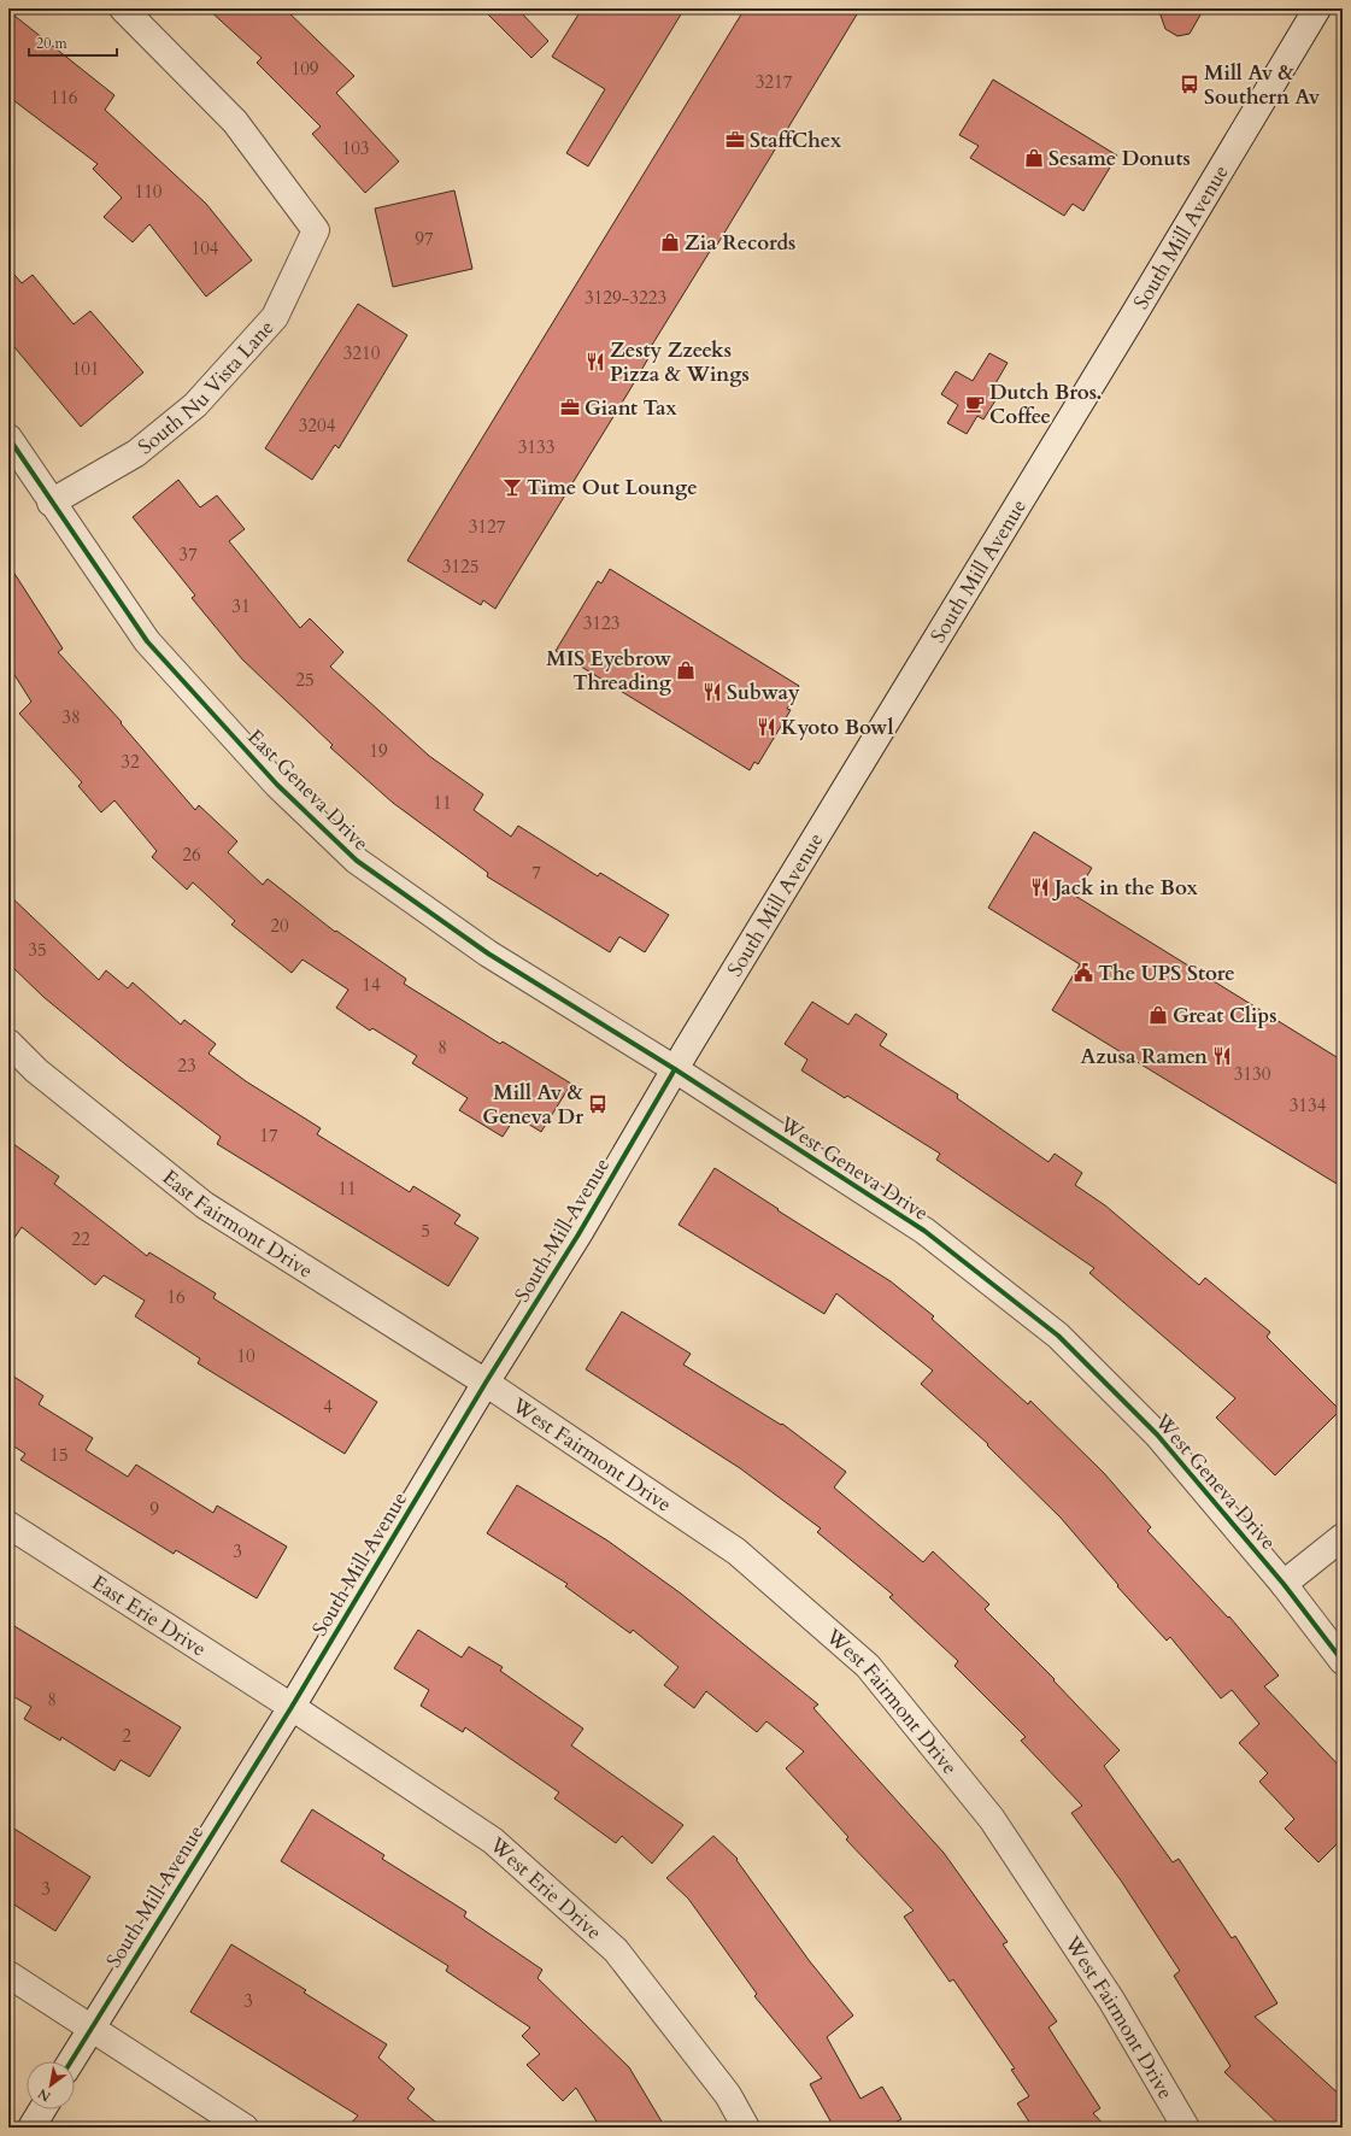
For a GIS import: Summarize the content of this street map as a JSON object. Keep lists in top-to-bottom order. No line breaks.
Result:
{"streets":{"street":["South Mill Avenue","South Nu Vista Lane","East Geneva Drive","West Geneva Drive","East Fairmont Drive","West Fairmont Drive","East Erie Drive","West Erie Drive"]},"crossings":[["South Mill Avenue","East Geneva Drive"],["South Mill Avenue","West Geneva Drive"],["South Mill Avenue","East Fairmont Drive"],["South Mill Avenue","West Fairmont Drive"],["South Mill Avenue","East Erie Drive"],["South Mill Avenue","West Erie Drive"],["South Nu Vista Lane","East Geneva Drive"],["East Geneva Drive","West Geneva Drive"],["East Fairmont Drive","West Fairmont Drive"],["East Erie Drive","West Erie Drive"]],"places":{"bus stop":["Mill Av & Southern Av","Mill Av & Geneva Dr"],"office":["StaffChex","Giant Tax"],"shop":["Sesame Donuts","Zia Records","MIS Eyebrow Threading","Great Clips"],"restaurant":["Zesty Zzeeks Pizza & Wings","Subway","Kyoto Bowl","Jack in the Box","Azusa Ramen"],"cafe":["Dutch Bros. Coffee"],"bar":["Time Out Lounge"],"public building":["The UPS Store"]},"house_numbers":["109","3217","116","103","110","97","104","3129-3223","3210","101","3204","3133","3127","37","3125","31","3123","25","38","19","32","11","26","7","20","35","14","8","23","3130","3134","17","11","5","22","16","10","4","15","9","3","8","2","3","3"],"scale_bar":"20 m","north":"bottom left"}
